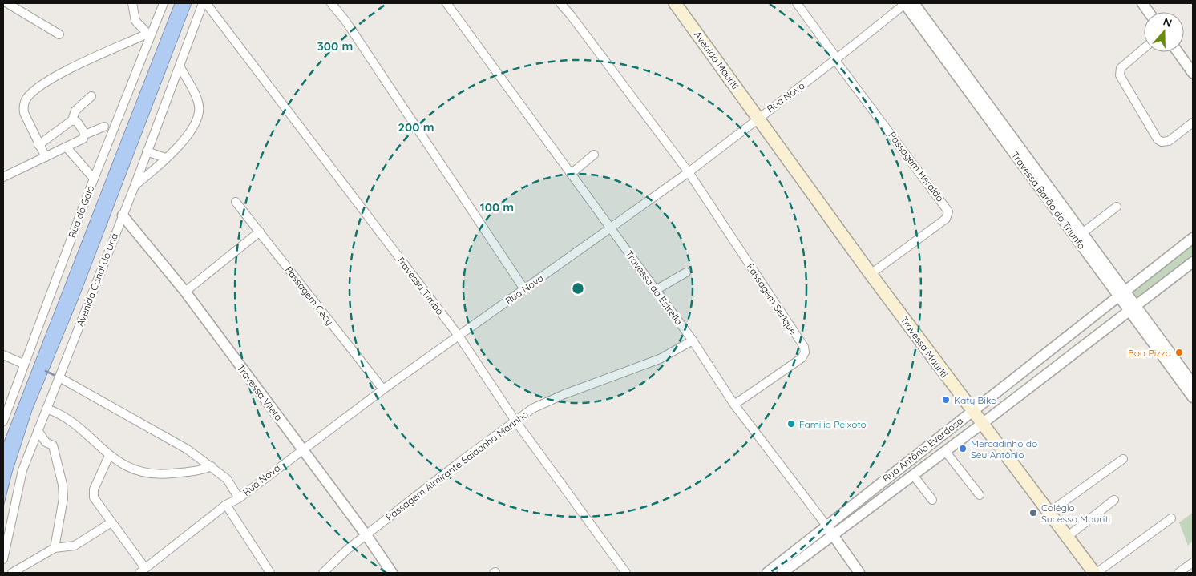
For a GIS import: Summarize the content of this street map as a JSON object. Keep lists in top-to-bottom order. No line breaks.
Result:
{"streets":{"main road":["Avenida Mauriti","Travessa Mauriti"],"street":["Rua Nova","Passagem Heraldo","Travessa Barão do Triunfo","Rua do Galo","Avenida Canal do Una","Travessa Timbó","Travessa da Estrella","Passagem Cecy","Passagem Serique","Travessa Vileta","Rua Antônio Everdosa","Passagem Almirante Saldanha Marinho"]},"crossings":[["Avenida Mauriti","Rua Nova"],["Avenida Mauriti","Travessa Mauriti"],["Rua Nova","Passagem Heraldo"],["Rua Nova","Travessa Barão do Triunfo"],["Rua Nova","Travessa Timbó"],["Rua Nova","Travessa da Estrella"],["Rua Nova","Passagem Cecy"],["Rua Nova","Passagem Serique"],["Rua Nova","Travessa Mauriti"],["Rua Nova","Travessa Vileta"],["Passagem Heraldo","Travessa Mauriti"],["Travessa Barão do Triunfo","Rua Antônio Everdosa"],["Avenida Canal do Una","Travessa Vileta"],["Travessa Timbó","Passagem Almirante Saldanha Marinho"],["Travessa da Estrella","Passagem Serique"],["Travessa da Estrella","Rua Antônio Everdosa"],["Travessa da Estrella","Passagem Almirante Saldanha Marinho"],["Travessa Mauriti","Rua Antônio Everdosa"],["Travessa Vileta","Passagem Almirante Saldanha Marinho"]],"places":["Boa Pizza","Katy Bike","Familia Peixoto","Mercadinho do Seu Antônio","Colégio Sucesso Mauriti"],"north":"top","rings":["300 m","200 m","100 m"]}
